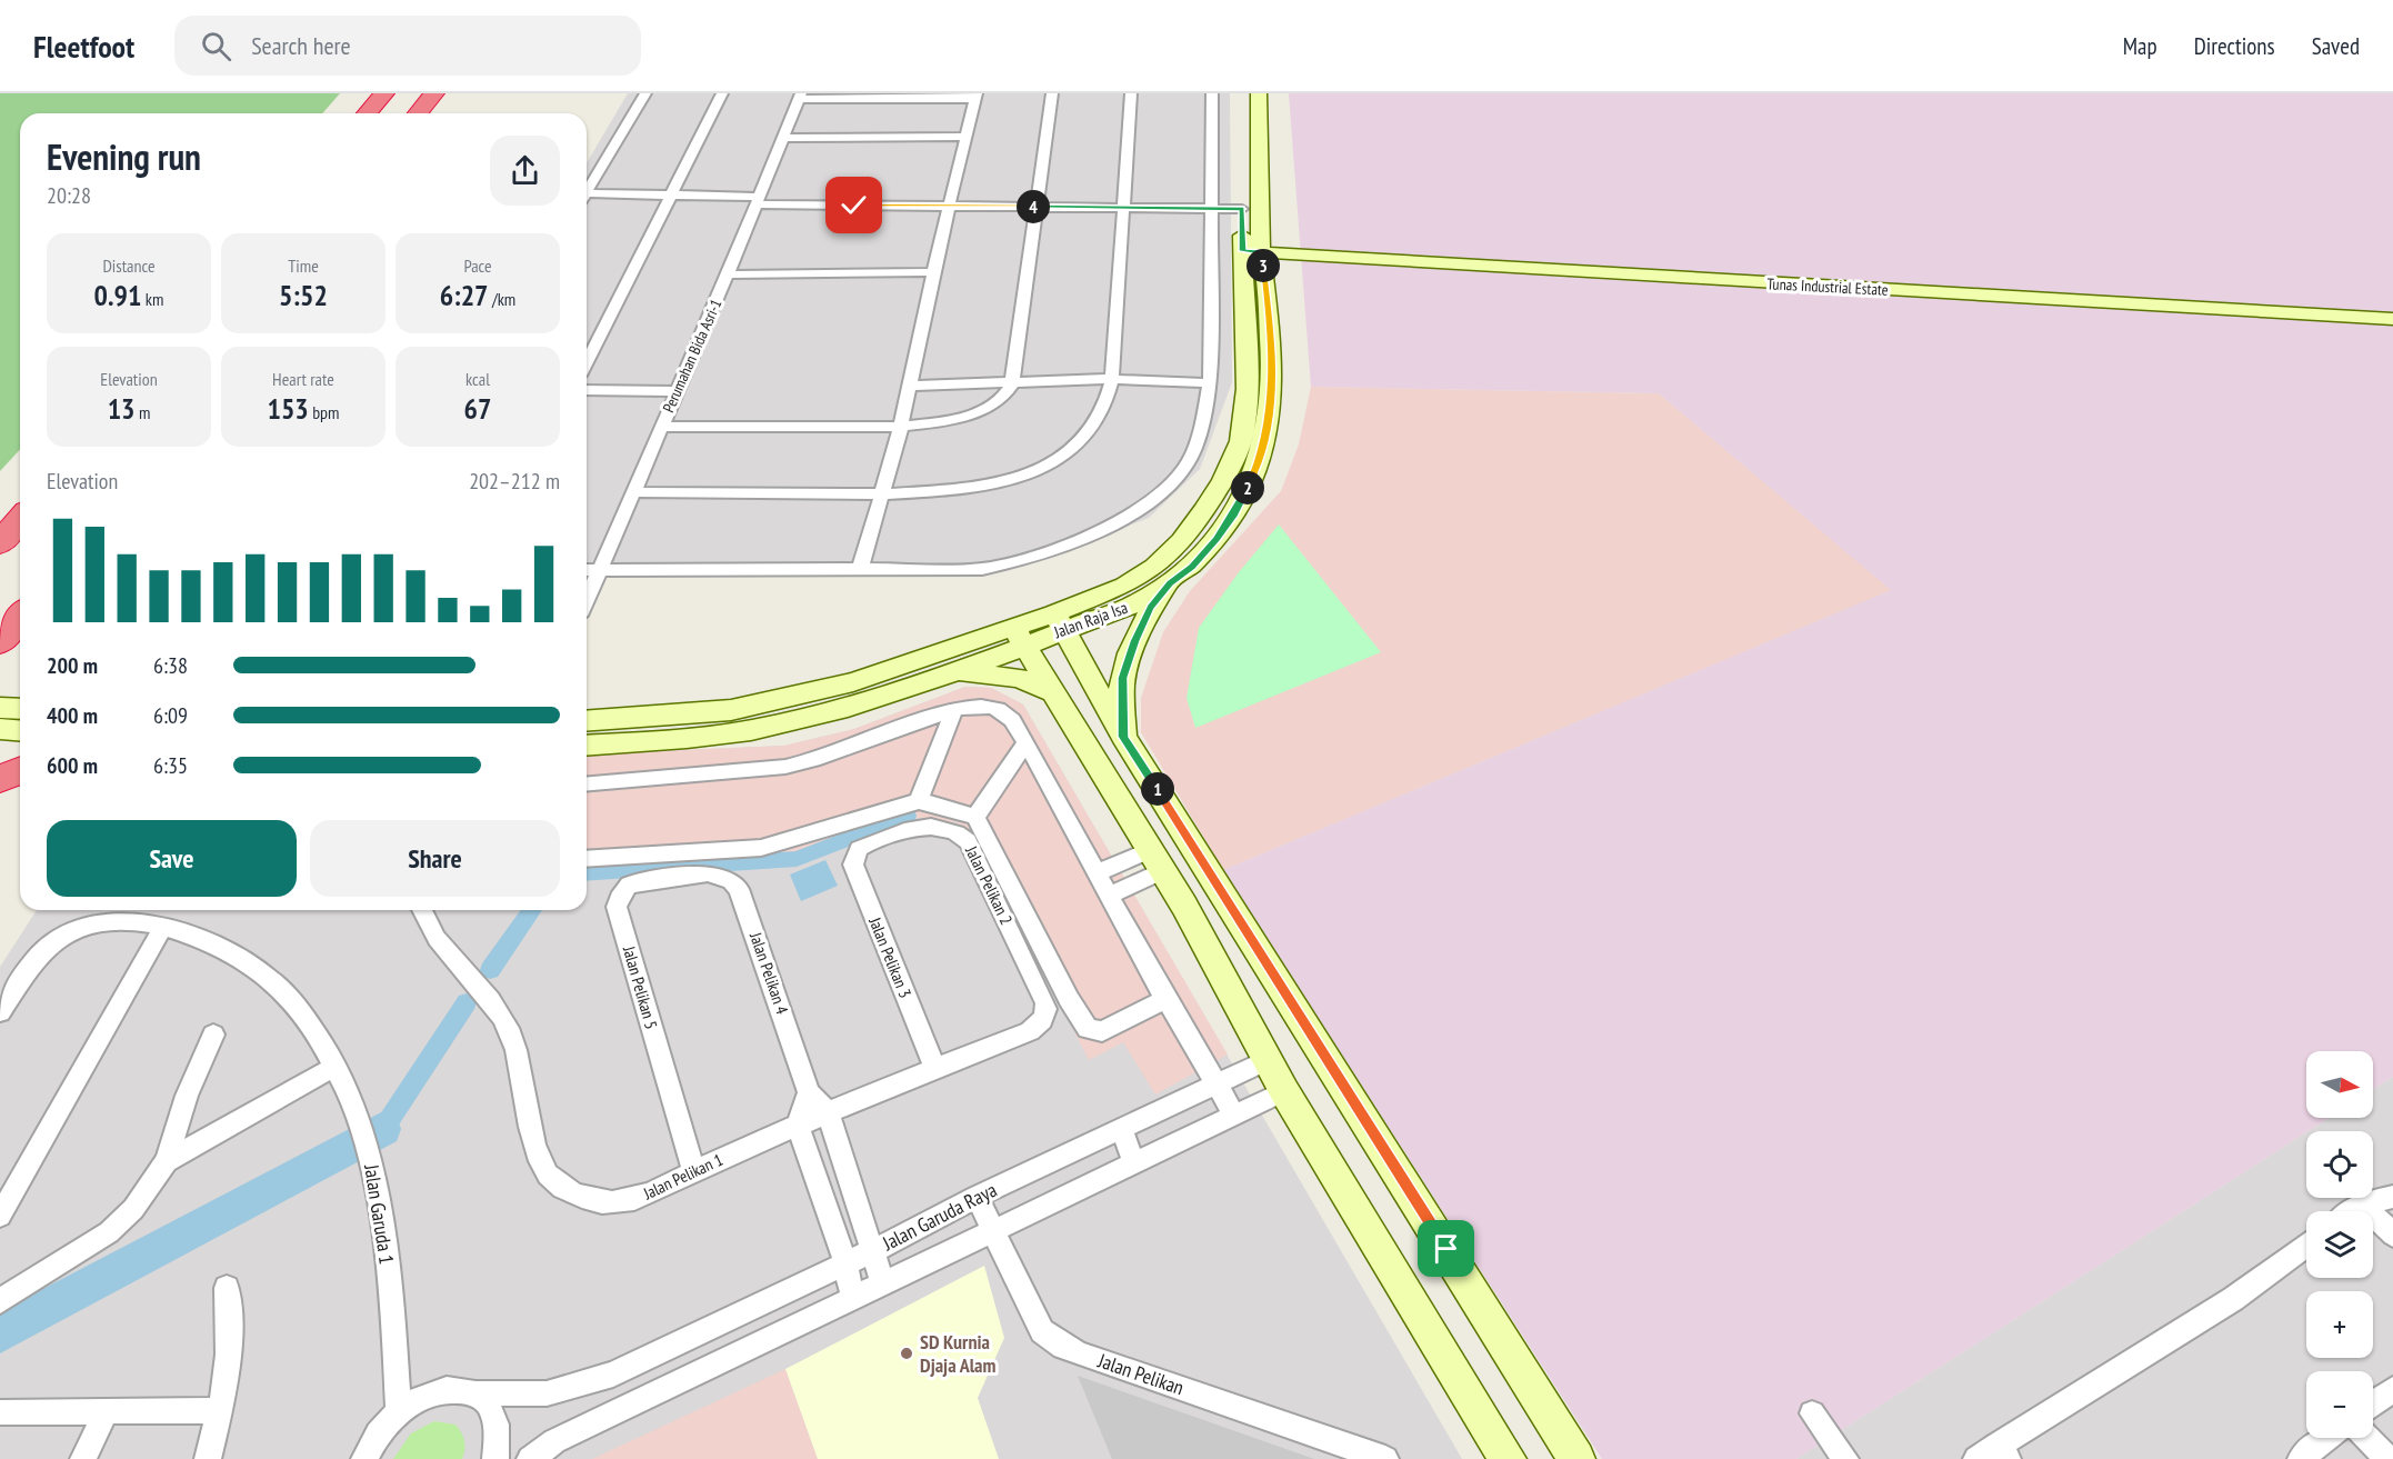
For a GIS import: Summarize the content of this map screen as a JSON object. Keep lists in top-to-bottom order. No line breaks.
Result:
{"streets":{"main road":["Tunas Industrial Estate","Jalan Raja Isa"],"street":["Perumahan Bida Asri-1","Jalan Pelikan 2","Jalan Pelikan 3","Jalan Pelikan 4","Jalan Pelikan 5","Jalan Pelikan 1","Jalan Garuda 1","Jalan Garuda Raya","Jalan Pelikan"]},"crossings":[["Tunas Industrial Estate","Jalan Raja Isa"],["Jalan Pelikan 2","Jalan Pelikan 3"],["Jalan Pelikan 2","Jalan Pelikan 1"],["Jalan Pelikan 3","Jalan Pelikan 1"],["Jalan Pelikan 4","Jalan Pelikan 5"],["Jalan Pelikan 5","Jalan Pelikan 1"],["Jalan Garuda Raya","Jalan Pelikan"]],"places":["SD Kurnia Djaja Alam"],"north":"right","page":{"header":"Fleetfoot","search":"Search here","nav":["Map","Directions","Saved"],"heading":["Evening run","20:28"],"pins":["4","3","2","1"],"stats":[["Distance","0.91 km"],["Time","5:52"],["Pace","6:27 /km"],["Elevation","13 m"],["Heart rate","153 bpm"],["kcal","67"]],"chart":["Elevation","202–212 m"],"list":[{"name":"200 m","note":"6:38"},{"name":"400 m","note":"6:09"},{"name":"600 m","note":"6:35"}],"buttons":["Save","Share"],"map_buttons":["+","−"]}}
